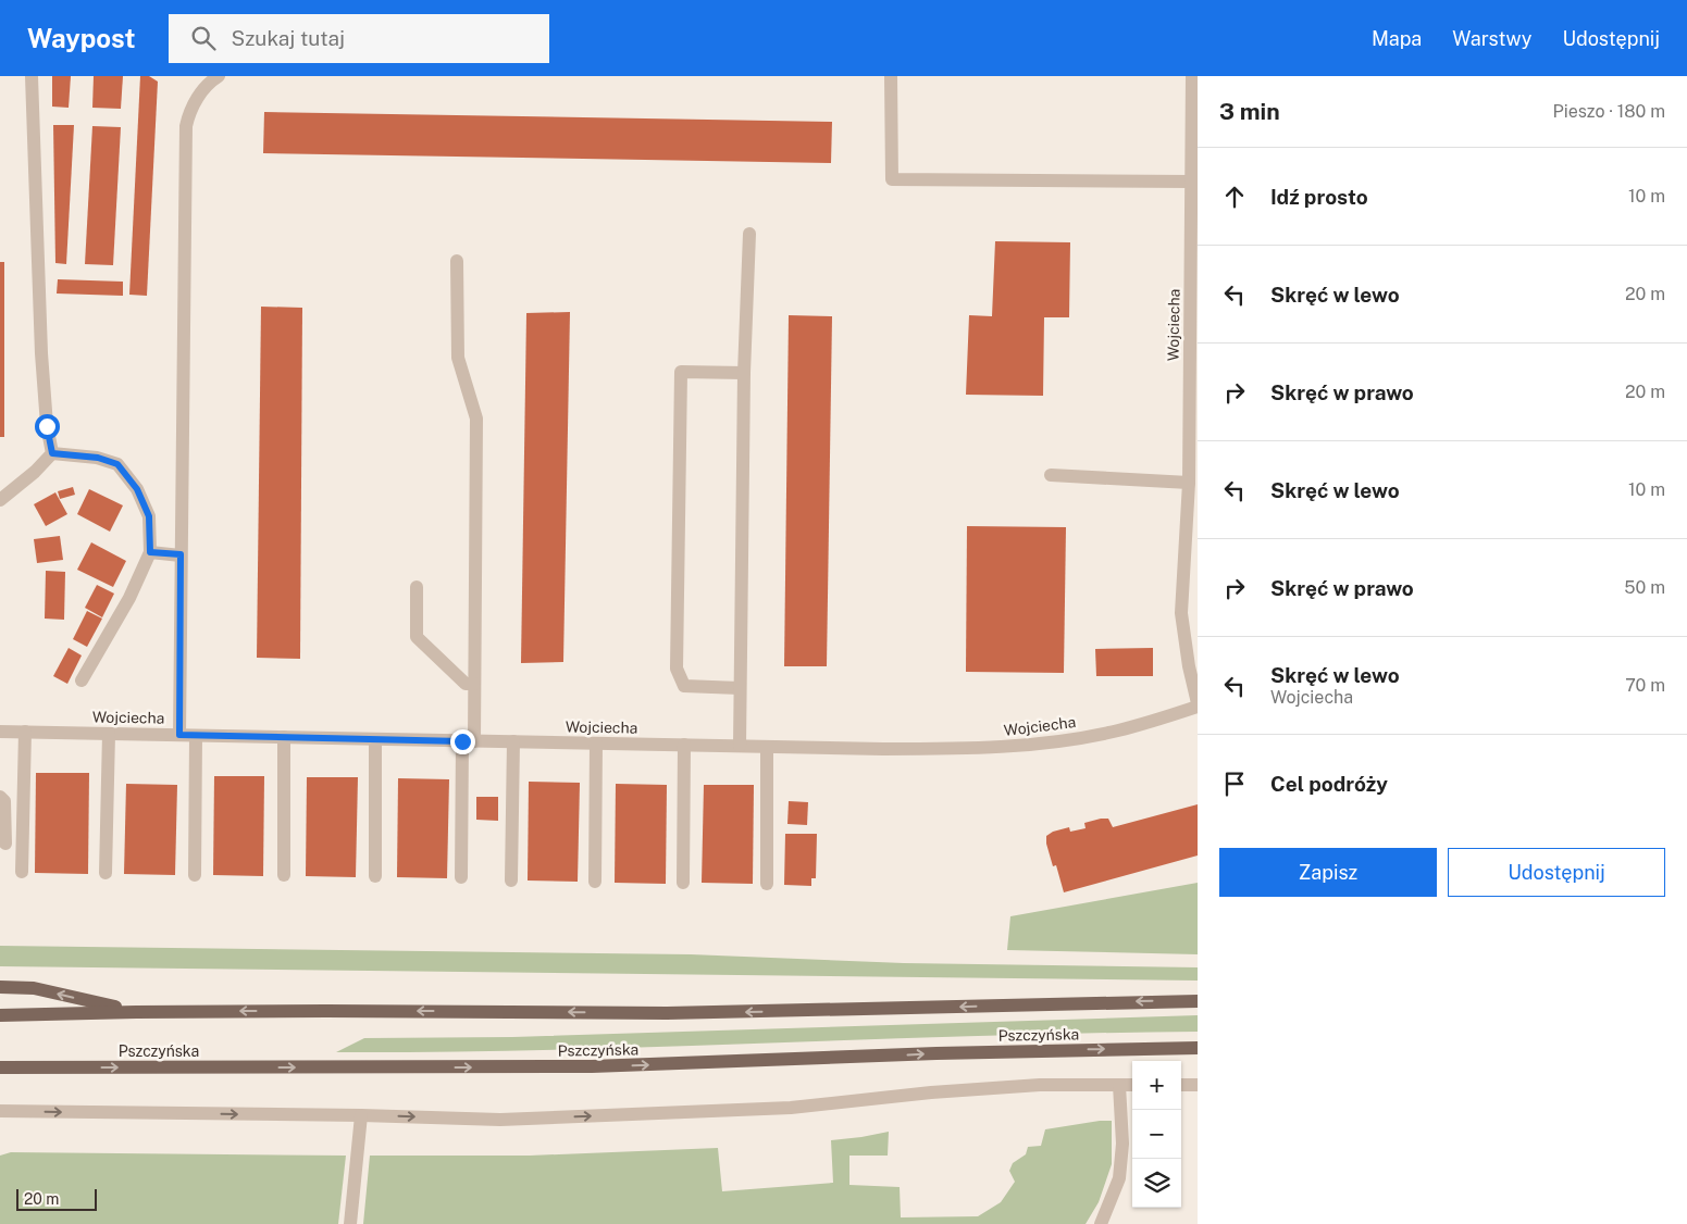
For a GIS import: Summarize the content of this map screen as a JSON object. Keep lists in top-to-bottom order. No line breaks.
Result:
{"streets":{"main road":["Pszczyńska"],"street":["Wojciecha"]},"scale_bar":"20 m","page":{"header":"Waypost","search":"Szukaj tutaj","nav":["Mapa","Warstwy","Udostępnij"],"heading":["3 min","Pieszo · 180 m"],"list":[["Idź prosto","10 m"],["Skręć w lewo","20 m"],["Skręć w prawo","20 m"],["Skręć w lewo","10 m"],["Skręć w prawo","50 m"],["Skręć w lewo","Wojciecha","70 m"],"Cel podróży"],"buttons":["Zapisz","Udostępnij"],"map_buttons":["+","−"],"scale":"20 m"}}
